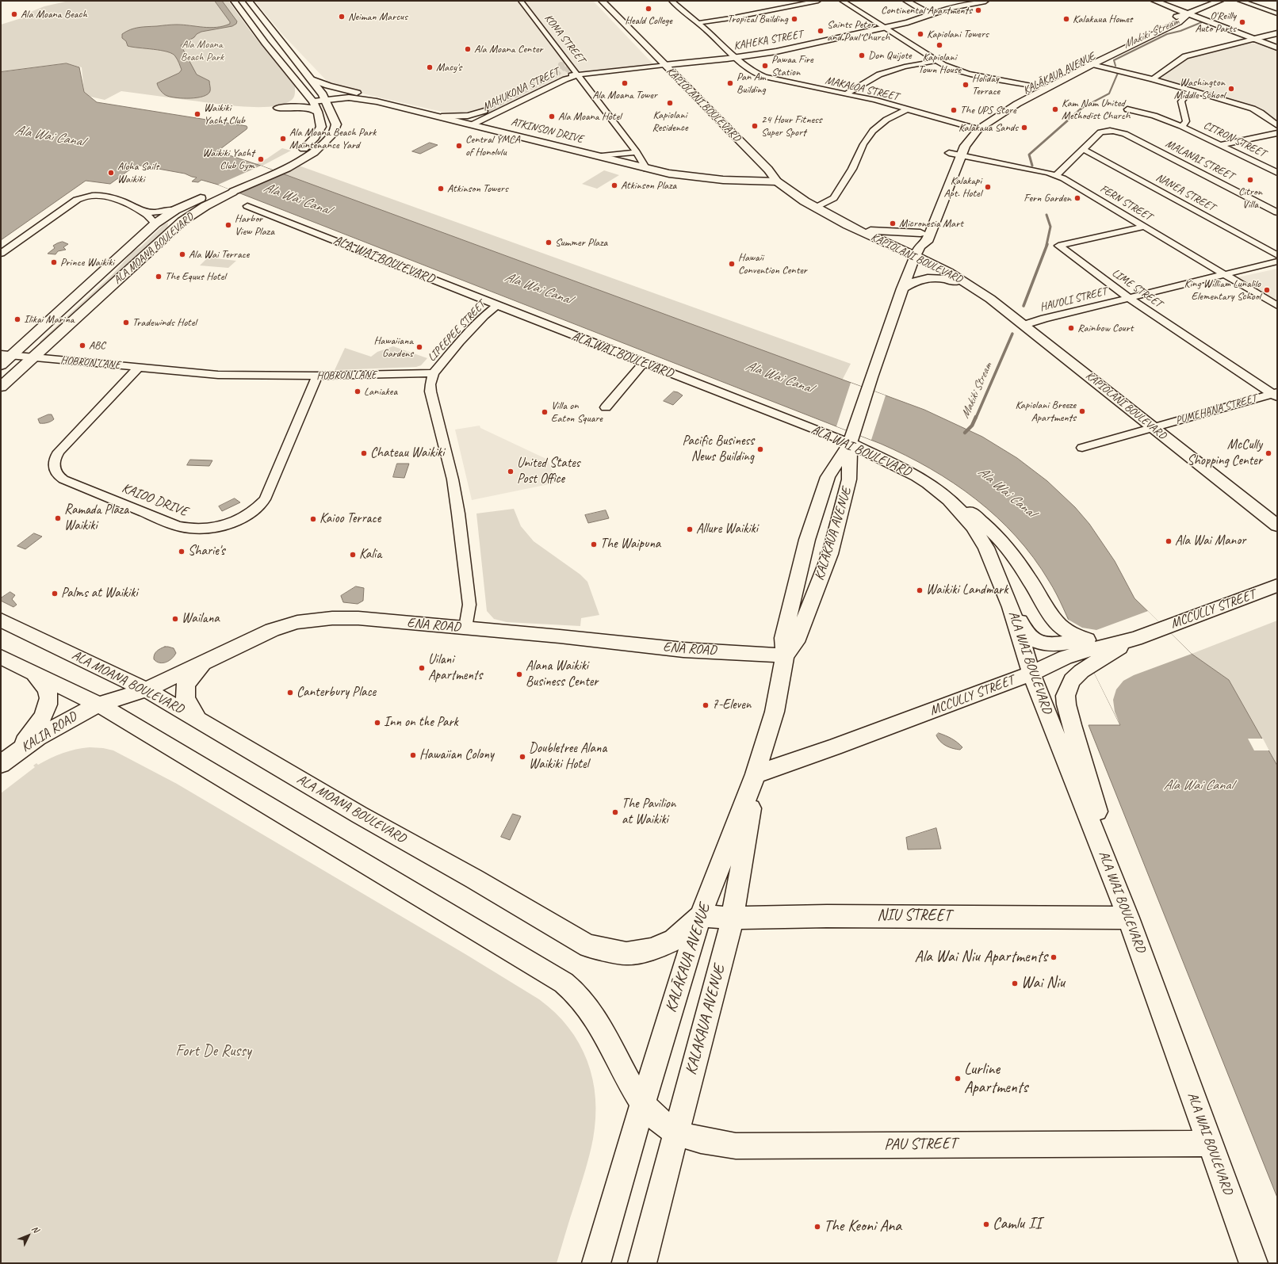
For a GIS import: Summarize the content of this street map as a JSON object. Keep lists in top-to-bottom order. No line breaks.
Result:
{"streets":{"main road":["KAHEKA STREET","KALĀKAUA AVENUE","KAPIOLANI BOULEVARD","ATKINSON DRIVE","ALA MOANA BOULEVARD","ALA WAI BOULEVARD","MCCULLY STREET","ENA ROAD","KALIA ROAD","NIU STREET","KALAKAUA AVENUE","PAU STREET"],"street":["KONA STREET","MAKALOA STREET","MAHUKONA STREET","CITRON STREET","MALANAI STREET","NANEA STREET","FERN STREET","LIME STREET","HAU'OLI STREET","LIPEEPEE STREET","HOBRON LANE","PUMEHANA STREET","KAIOO DRIVE"]},"crossings":[["KONA STREET","MAHUKONA STREET"],["KONA STREET","ATKINSON DRIVE"],["KAHEKA STREET","MAKALOA STREET"],["KAHEKA STREET","MAHUKONA STREET"],["KAHEKA STREET","KAPIOLANI BOULEVARD"],["KALĀKAUA AVENUE","MAKALOA STREET"],["KALĀKAUA AVENUE","KAPIOLANI BOULEVARD"],["KALĀKAUA AVENUE","FERN STREET"],["KALĀKAUA AVENUE","ALA MOANA BOULEVARD"],["KALĀKAUA AVENUE","ALA WAI BOULEVARD"],["KALĀKAUA AVENUE","MCCULLY STREET"],["KALĀKAUA AVENUE","ENA ROAD"],["KALĀKAUA AVENUE","NIU STREET"],["KALĀKAUA AVENUE","KALAKAUA AVENUE"],["KALĀKAUA AVENUE","PAU STREET"],["MAHUKONA STREET","KAPIOLANI BOULEVARD"],["MAHUKONA STREET","ATKINSON DRIVE"],["KAPIOLANI BOULEVARD","ATKINSON DRIVE"],["KAPIOLANI BOULEVARD","HAU'OLI STREET"],["KAPIOLANI BOULEVARD","PUMEHANA STREET"],["ATKINSON DRIVE","ALA MOANA BOULEVARD"],["MALANAI STREET","NANEA STREET"],["FERN STREET","LIME STREET"],["FERN STREET","HAU'OLI STREET"],["ALA MOANA BOULEVARD","HOBRON LANE"],["ALA MOANA BOULEVARD","ENA ROAD"],["ALA MOANA BOULEVARD","NIU STREET"],["ALA WAI BOULEVARD","LIPEEPEE STREET"],["ALA WAI BOULEVARD","MCCULLY STREET"],["ALA WAI BOULEVARD","NIU STREET"],["ALA WAI BOULEVARD","PAU STREET"],["LIME STREET","HAU'OLI STREET"],["LIME STREET","PUMEHANA STREET"],["LIPEEPEE STREET","HOBRON LANE"],["HOBRON LANE","KAIOO DRIVE"],["MCCULLY STREET","KALAKAUA AVENUE"],["ENA ROAD","KALIA ROAD"],["NIU STREET","KALAKAUA AVENUE"],["KALAKAUA AVENUE","PAU STREET"]],"water":["Makiki Stream","Ala Wai Canal"],"parks":["Ala Moana Beach Park","Fort De Russy"],"places":["Heald College","Continental Apartments","Ala Moana Beach","Neiman Marcus","Tropical Building","Kalakaua Homes","O'Reilly Auto Parts","Saints Peter and Paul Church","Kapiolani Towers","Kapiolani Town House","Ala Moana Center","Don Quijote","Pawaa Fire Station","Macy's","Ala Moana Tower","Pan Am Building","Holiday Terrace","Washington Middle School","Kapiolani Residence","Kam Nam United Methodist Church","The UPS Store","Waikiki Yacht Club","Ala Moana Hotel","24 Hour Fitness Super Sport","Kalakaua Sands","Ala Moana Beach Park Maintenance Yard","Central YMCA of Honolulu","Waikiki Yacht Club Gym","Aloha Sails Waikiki","Citron Villa","Atkinson Plaza","Kalakapi Apt. Hotel","Atkinson Towers","Fern Garden","Micronesia Mart","Harbor View Plaza","Summer Plaza","Ala Wai Terrace","Prince Waikiki","Hawaii Convention Center","The Equus Hotel","King William Lunalilo Elementary School","Ilikai Marina","Tradewinds Hotel","Rainbow Court","ABC","Hawaiiana Gardens","Laniakea","Kapiolani Breeze Apartments","Villa on Eaton Square","Pacific Business News Building","Chateau Waikiki","McCully Shopping Center","United States Post Office","Ramada Plaza Waikiki","Kaioo Terrace","Allure Waikiki","Ala Wai Manor","The Waipuna","Sharie's","Kalia","Waikiki Landmark","Palms at Waikiki","Wailana","Uilani Apartments","Alana Waikiki Business Center","Canterbury Place","7-Eleven","Inn on the Park","Hawaiian Colony","Doubletree Alana Waikiki Hotel","The Pavilion at Waikiki","Ala Wai Niu Apartments","Wai Niu","Lurline Apartments","Camlu II","The Keoni Ana"],"north":"top right"}
